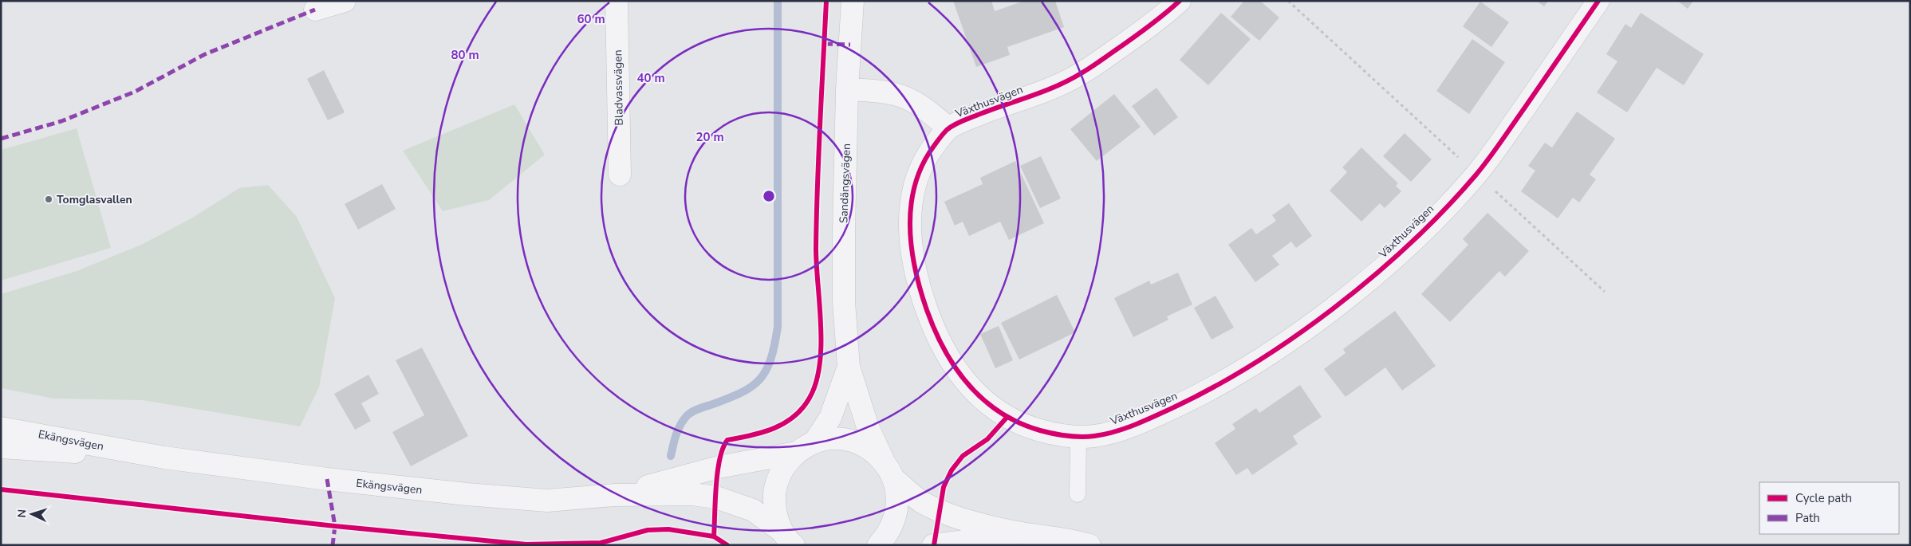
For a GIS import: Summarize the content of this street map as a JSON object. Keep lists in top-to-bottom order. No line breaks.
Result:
{"streets":{"street":["Bladvassvägen","Växthusvägen","Sandängsvägen","Ekängsvägen"]},"crossings":[["Växthusvägen","Sandängsvägen"]],"places":["Tomglasvallen"],"legend":["Cycle path","Path"],"north":"left","rings":["60 m","80 m","40 m","20 m"]}
